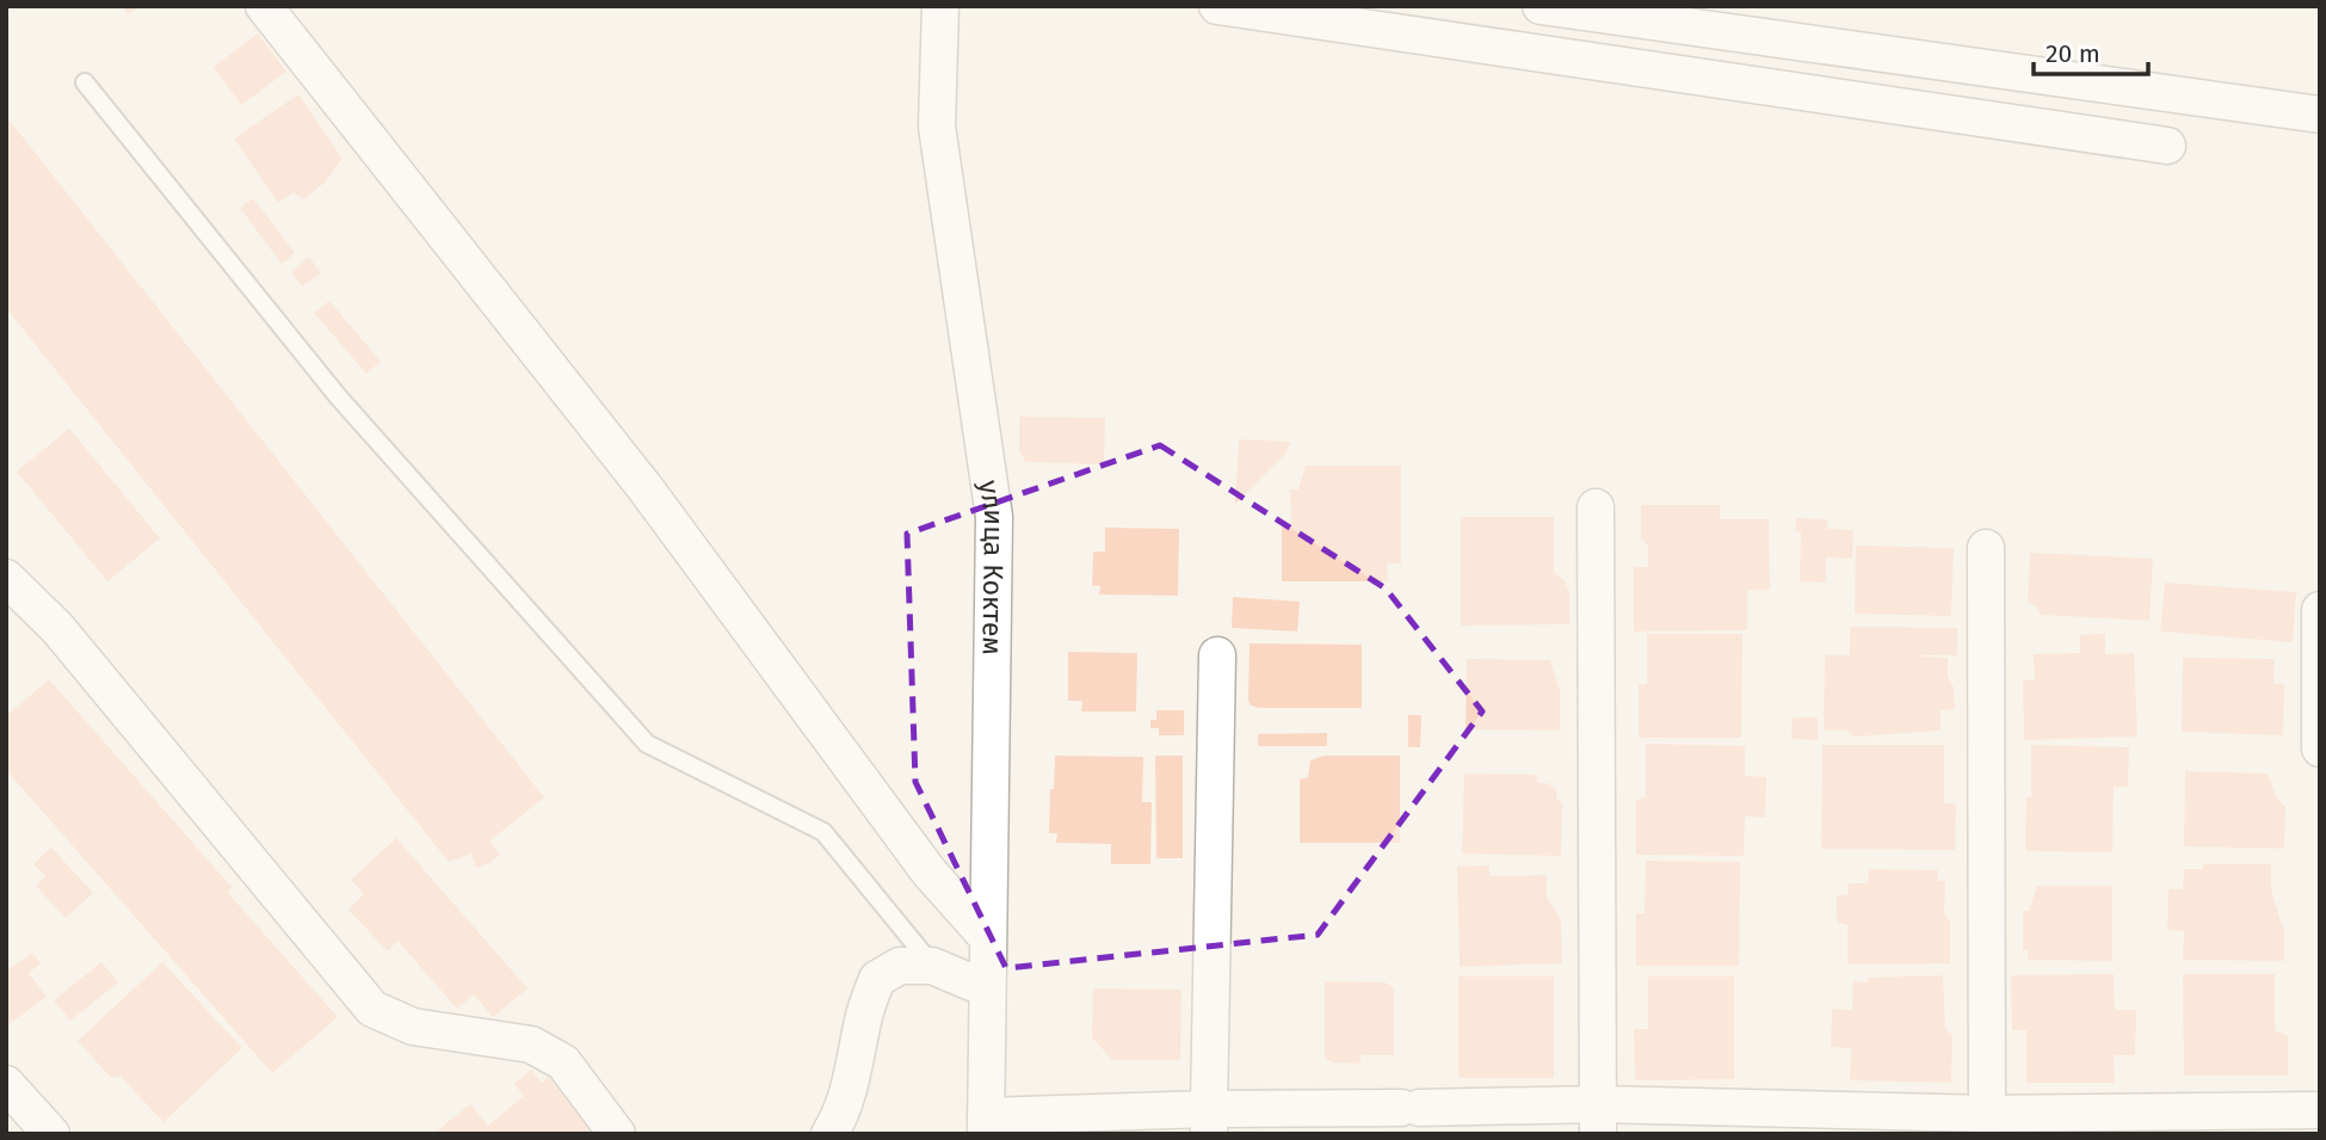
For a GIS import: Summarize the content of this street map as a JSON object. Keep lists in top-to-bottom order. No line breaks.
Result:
{"streets":{"street":["улица Коктем"]},"scale_bar":"20 m"}
